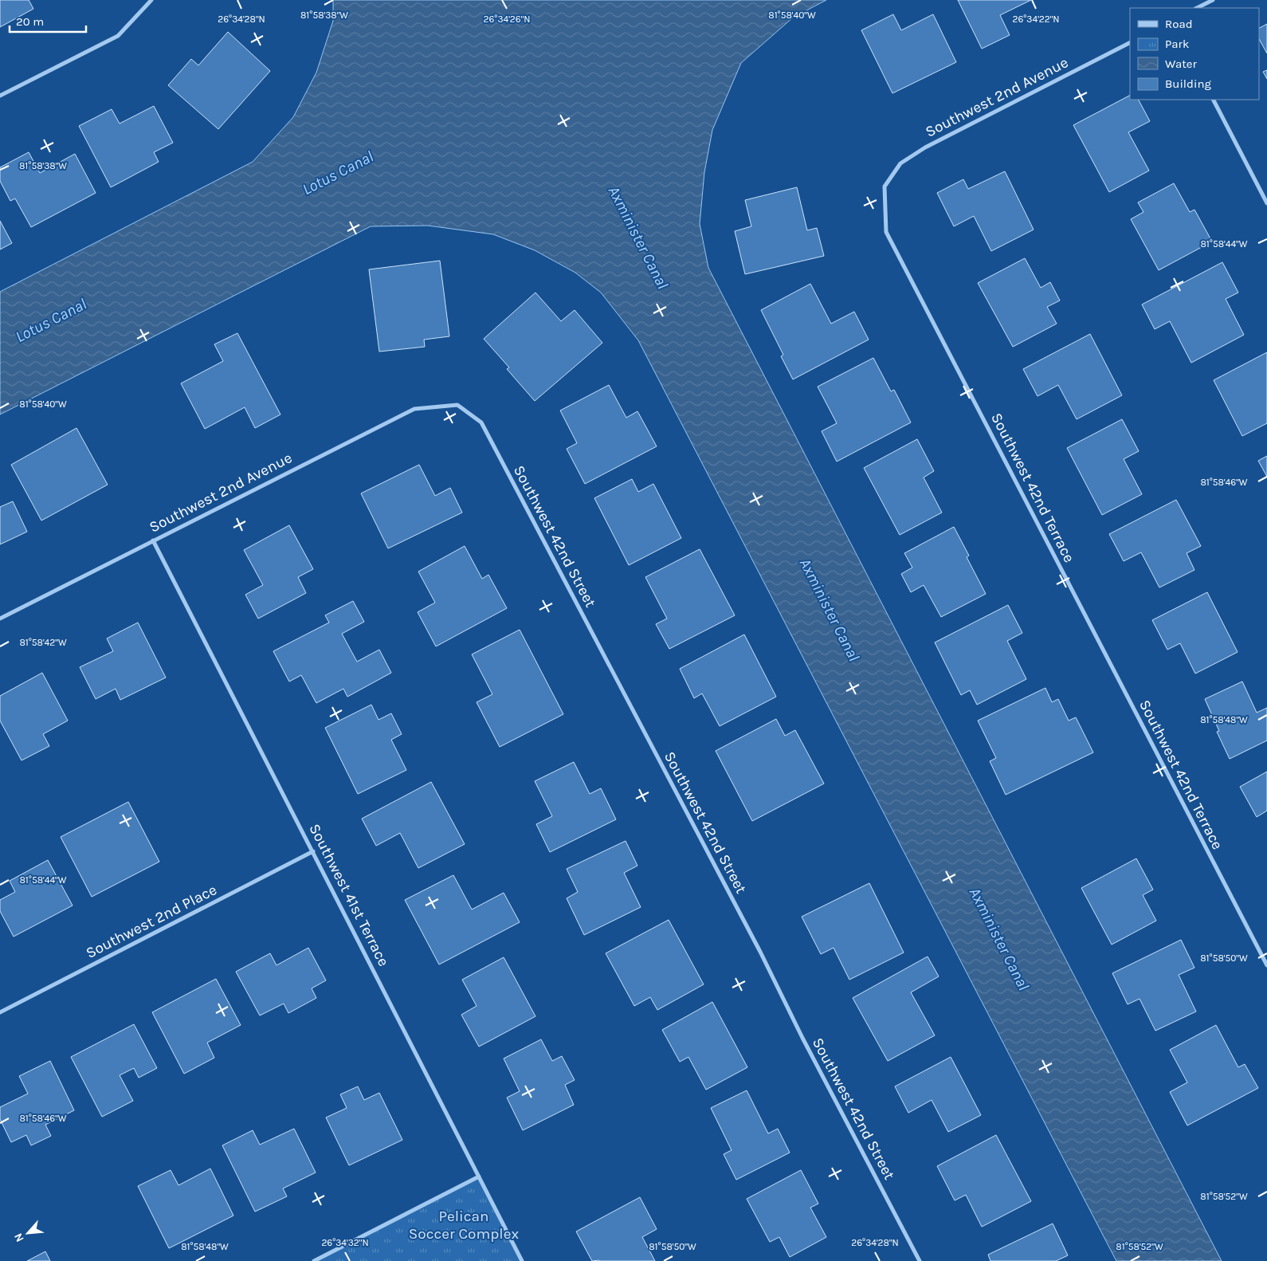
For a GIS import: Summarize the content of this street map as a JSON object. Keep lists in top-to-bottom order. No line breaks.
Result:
{"streets":{"street":["Southwest 2nd Avenue","Southwest 42nd Terrace","Southwest 42nd Street","Southwest 41st Terrace","Southwest 2nd Place"]},"crossings":[["Southwest 2nd Avenue","Southwest 42nd Terrace"],["Southwest 2nd Avenue","Southwest 42nd Street"],["Southwest 2nd Avenue","Southwest 41st Terrace"],["Southwest 41st Terrace","Southwest 2nd Place"]],"water":["Lotus Canal","Axminister Canal"],"parks":["Pelican Soccer Complex"],"legend":["Road","Park","Water","Building"],"scale_bar":"20 m","north":"bottom left","coordinates":["81°58'38\"W","81°58'40\"W","26°34'28\"N","26°34'26\"N","26°34'22\"N","81°58'44\"W","81°58'46\"W","81°58'42\"W","81°58'48\"W","81°58'50\"W","81°58'52\"W","26°34'32\"N"]}
